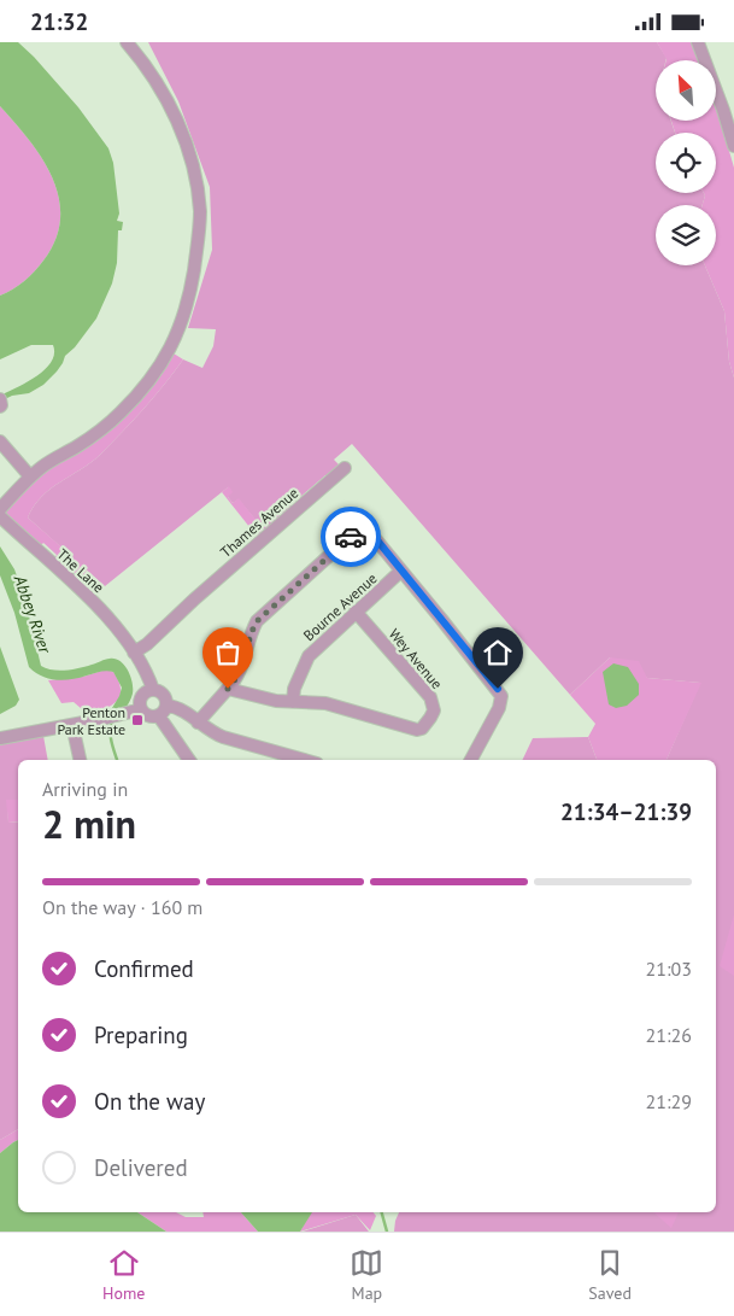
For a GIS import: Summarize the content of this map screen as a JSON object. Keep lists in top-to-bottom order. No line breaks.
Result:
{"streets":{"street":["Thames Avenue","The Lane","Bourne Avenue","Wey Avenue"]},"crossings":[["Thames Avenue","The Lane"],["Bourne Avenue","Wey Avenue"]],"water":["Abbey River"],"places":{"transit":["Penton Park Estate"]},"north":"top left","page":{"status":"21:32","heading":["2 min","Arriving in","21:34–21:39"],"bar":"On the way · 160 m","list":[["Confirmed","21:03"],["Preparing","21:26"],["On the way","21:29"],"Delivered"],"tabs":["Home","Map","Saved"]}}
